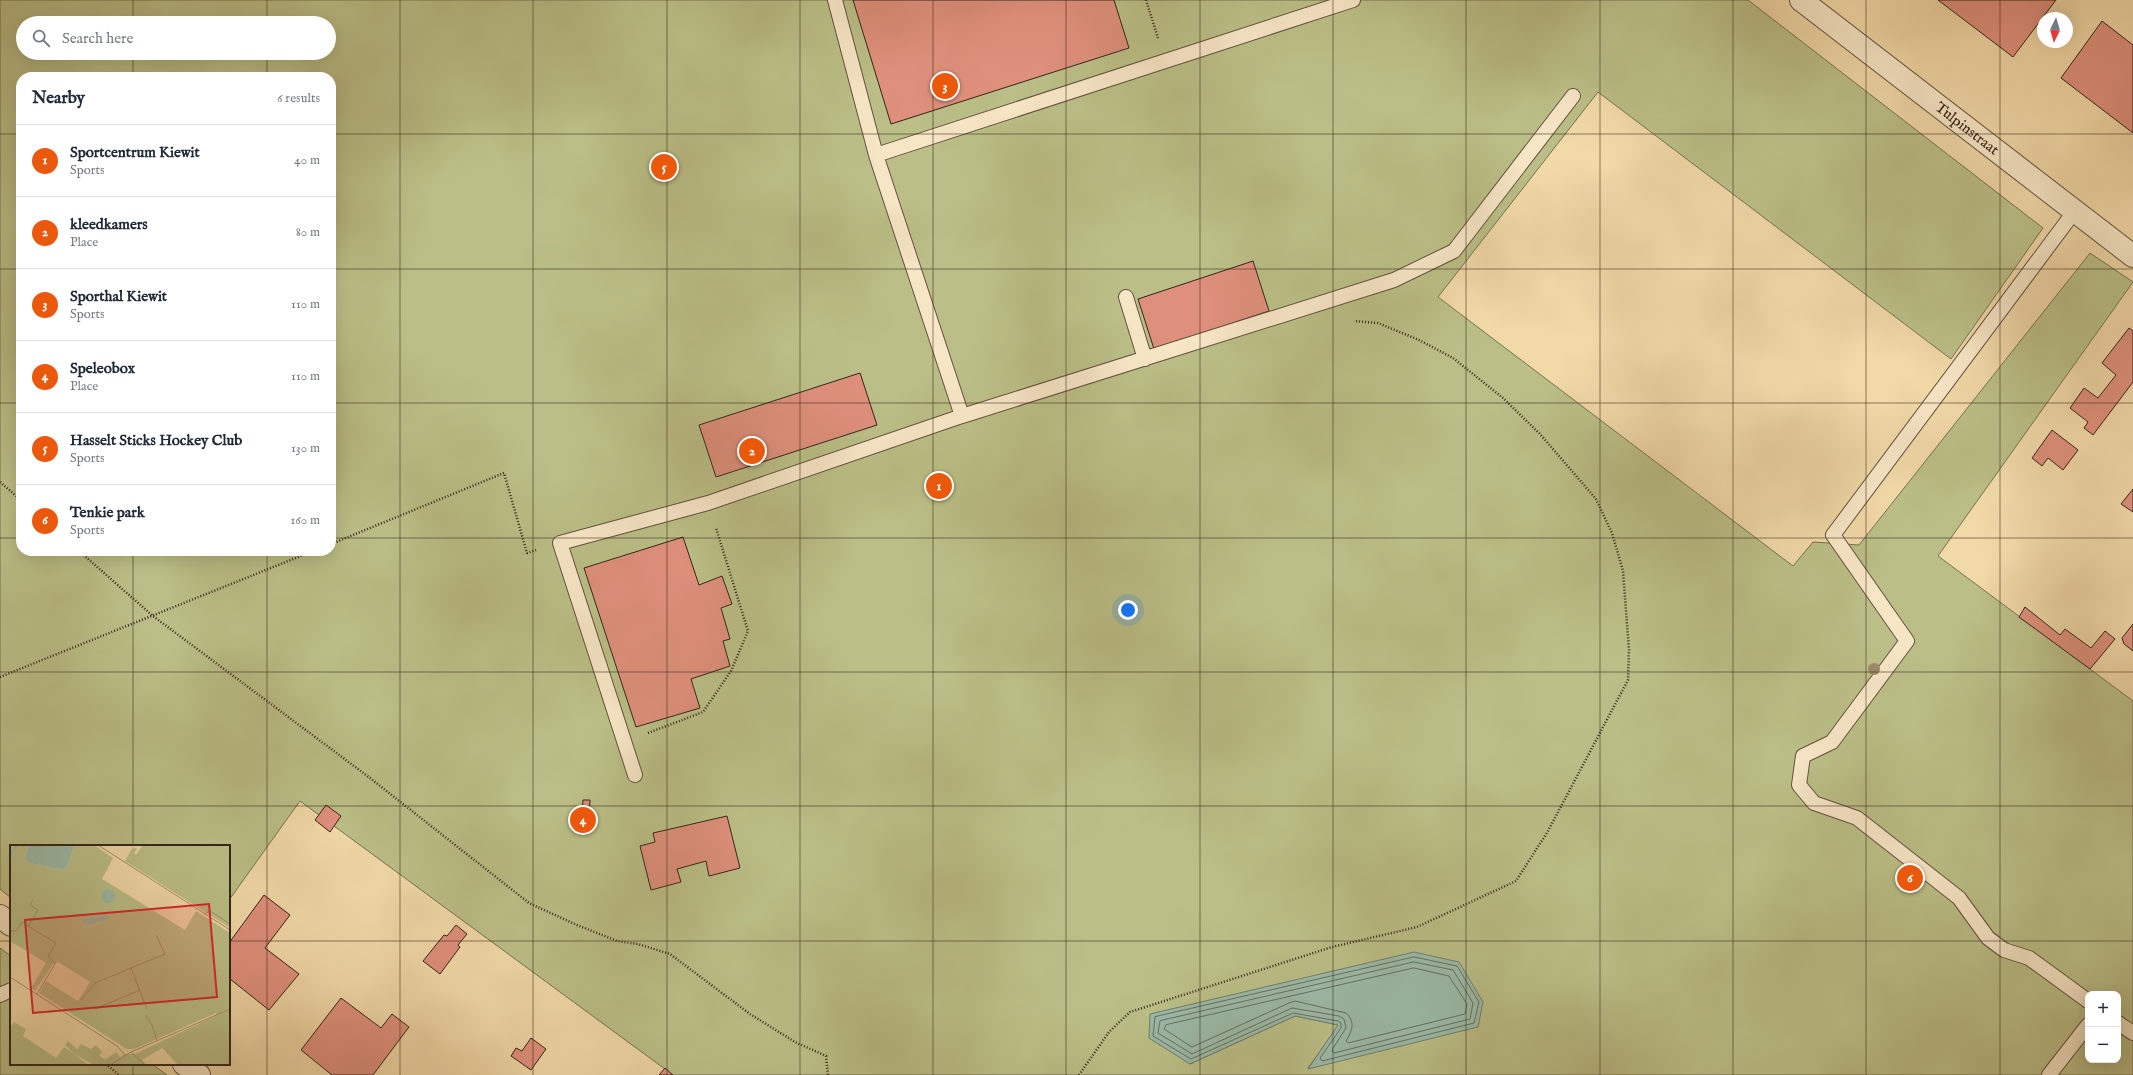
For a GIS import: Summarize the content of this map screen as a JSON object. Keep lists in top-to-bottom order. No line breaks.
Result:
{"streets":{"street":["Tulpinstraat"]},"north":"bottom","page":{"search":"Search here","pins":["3","5","2","1","4","6"],"heading":["Nearby","6 results"],"list":[{"mark":"1","name":"Sportcentrum Kiewit","note":"Sports","value":"40 m"},{"mark":"2","name":"kleedkamers","note":"Place","value":"80 m"},{"mark":"3","name":"Sporthal Kiewit","note":"Sports","value":"110 m"},{"mark":"4","name":"Speleobox","note":"Place","value":"110 m"},{"mark":"5","name":"Hasselt Sticks Hockey Club","note":"Sports","value":"130 m"},{"mark":"6","name":"Tenkie park","note":"Sports","value":"160 m"}],"map_buttons":["+","−"]}}
